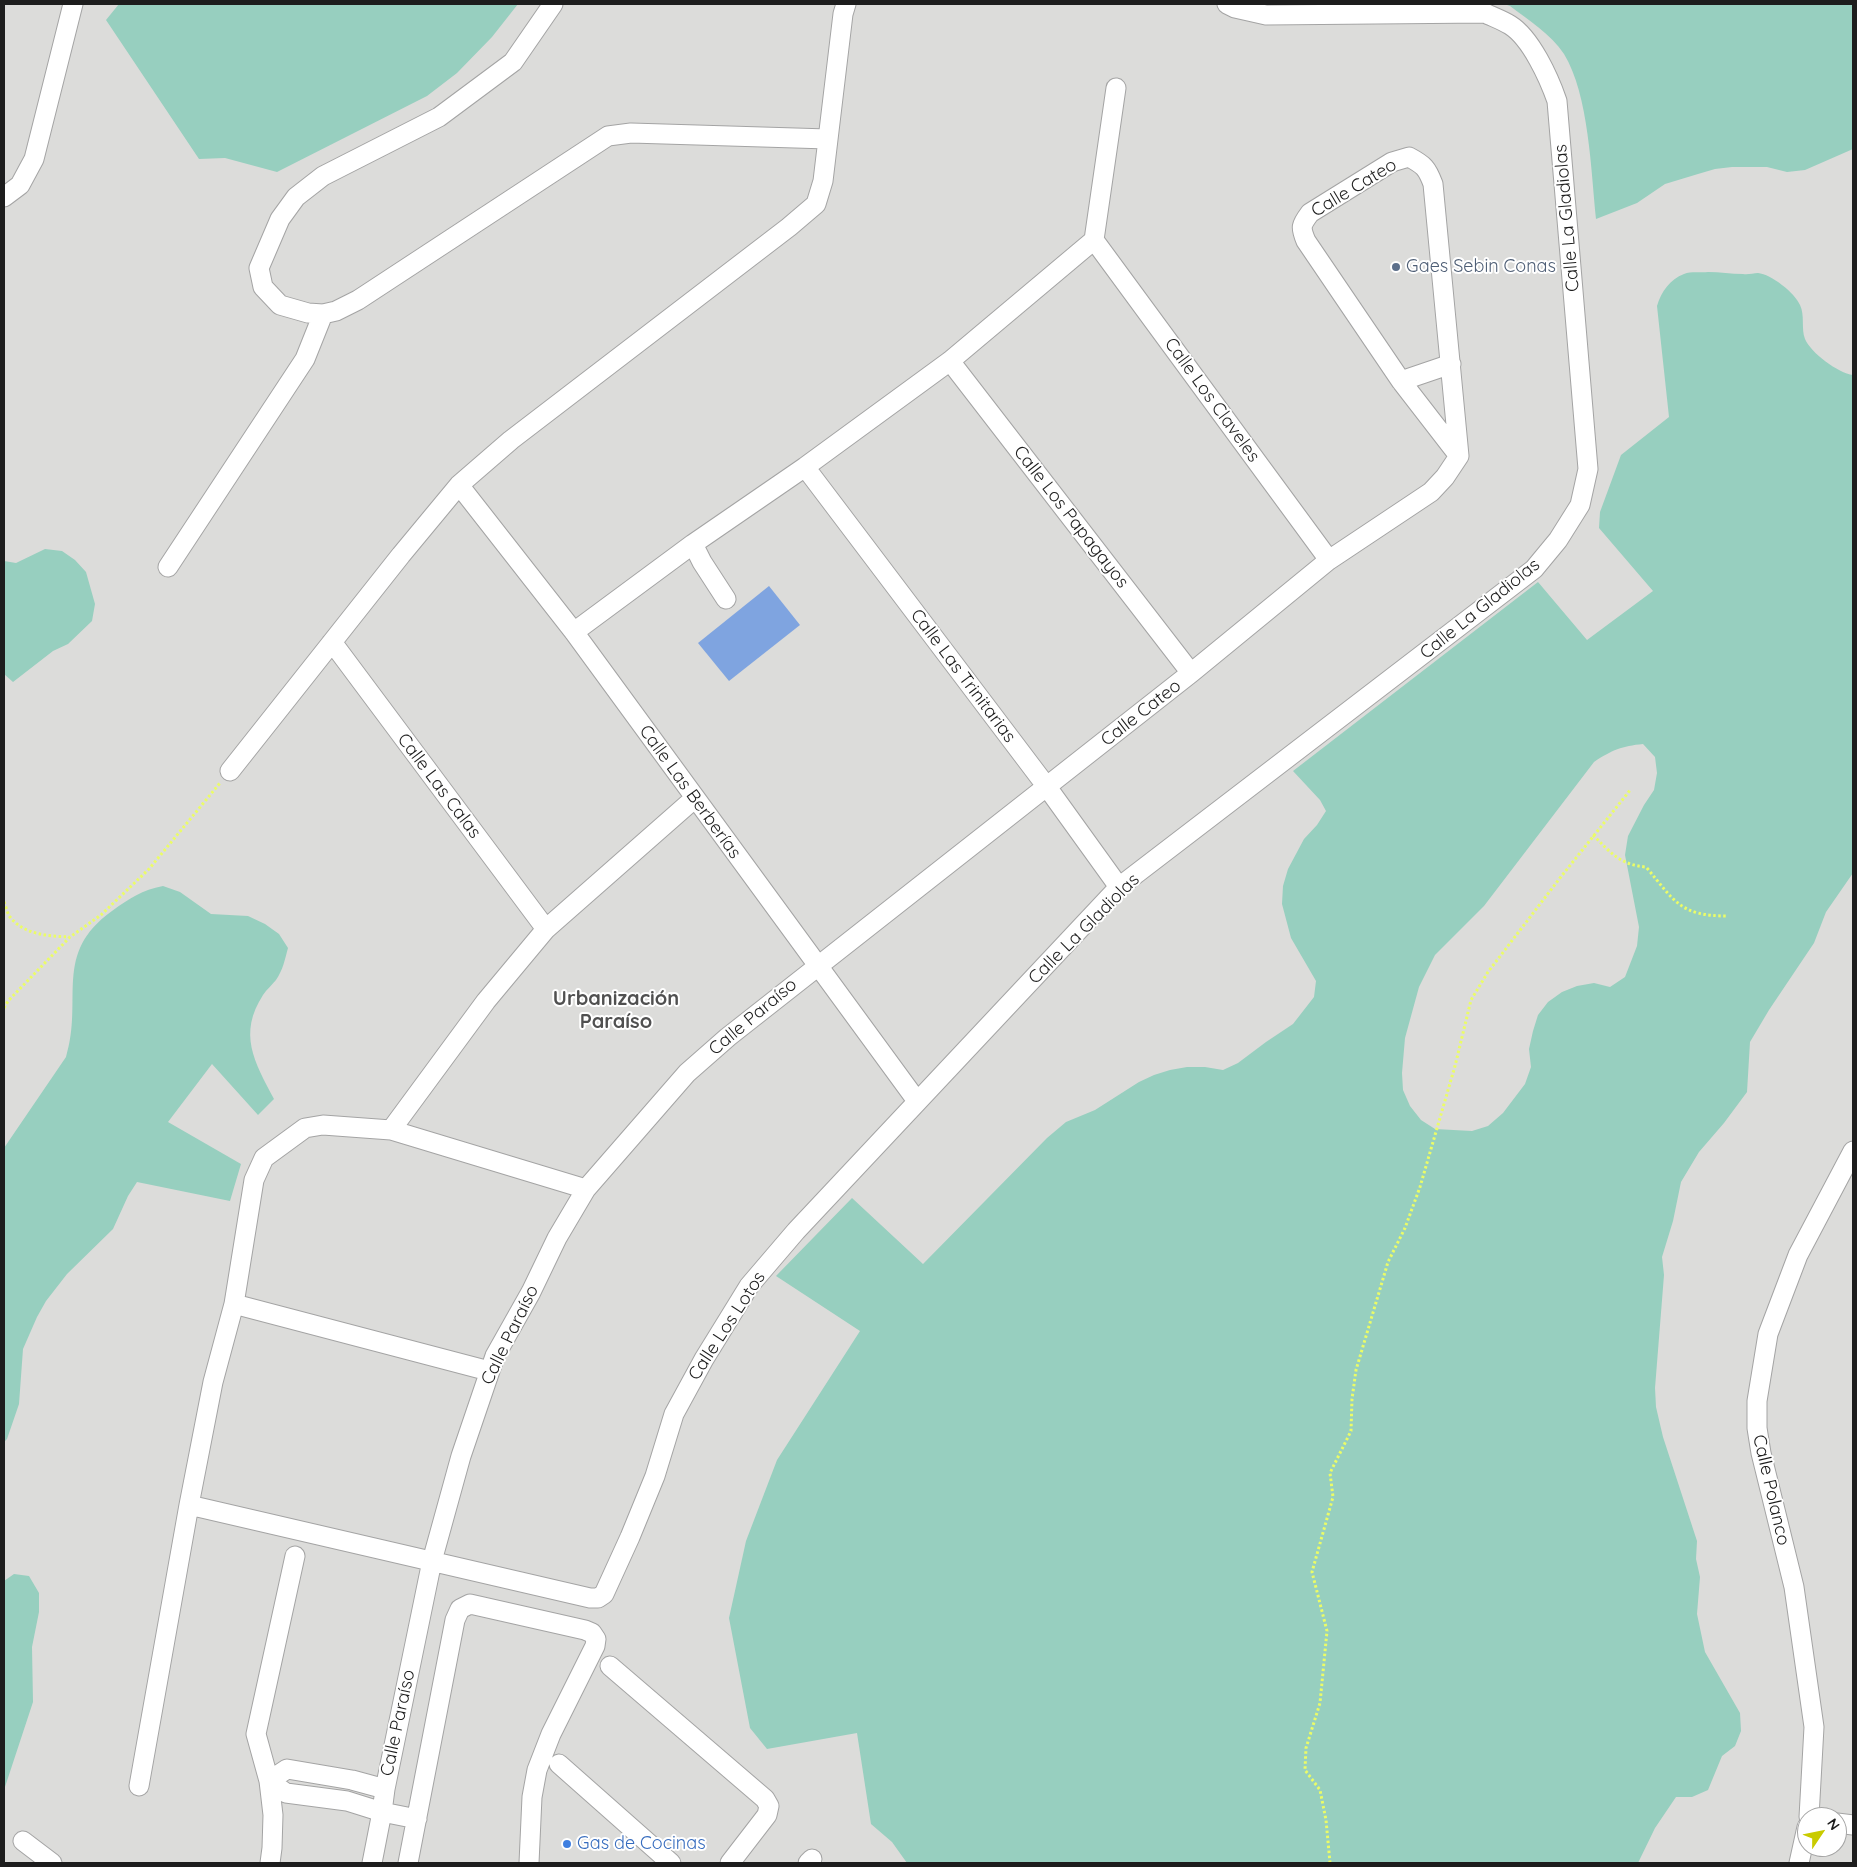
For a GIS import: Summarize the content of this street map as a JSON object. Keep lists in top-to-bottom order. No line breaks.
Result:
{"streets":{"street":["Calle Cateo","Calle La Gladiolas","Calle Los Claveles","Calle Los Papagayos","Calle Las Trinitarias","Calle Las Calas","Calle Las Berberías","Calle Paraíso","Calle Los Lotos","Calle Polanco"]},"crossings":[["Calle Cateo","Calle Los Claveles"],["Calle Cateo","Calle Los Papagayos"],["Calle Cateo","Calle Las Trinitarias"],["Calle Cateo","Calle Las Berberías"],["Calle Cateo","Calle Paraíso"],["Calle La Gladiolas","Calle Las Trinitarias"],["Calle La Gladiolas","Calle Las Berberías"],["Calle La Gladiolas","Calle Los Lotos"],["Calle Las Berberías","Calle Paraíso"],["Calle Las Berberías","Calle Los Lotos"],["Calle Paraíso","Calle Los Lotos"]],"districts":["Urbanización Paraíso"],"places":["Gaes Sebin Conas","Gas de Cocinas"],"north":"top right"}
